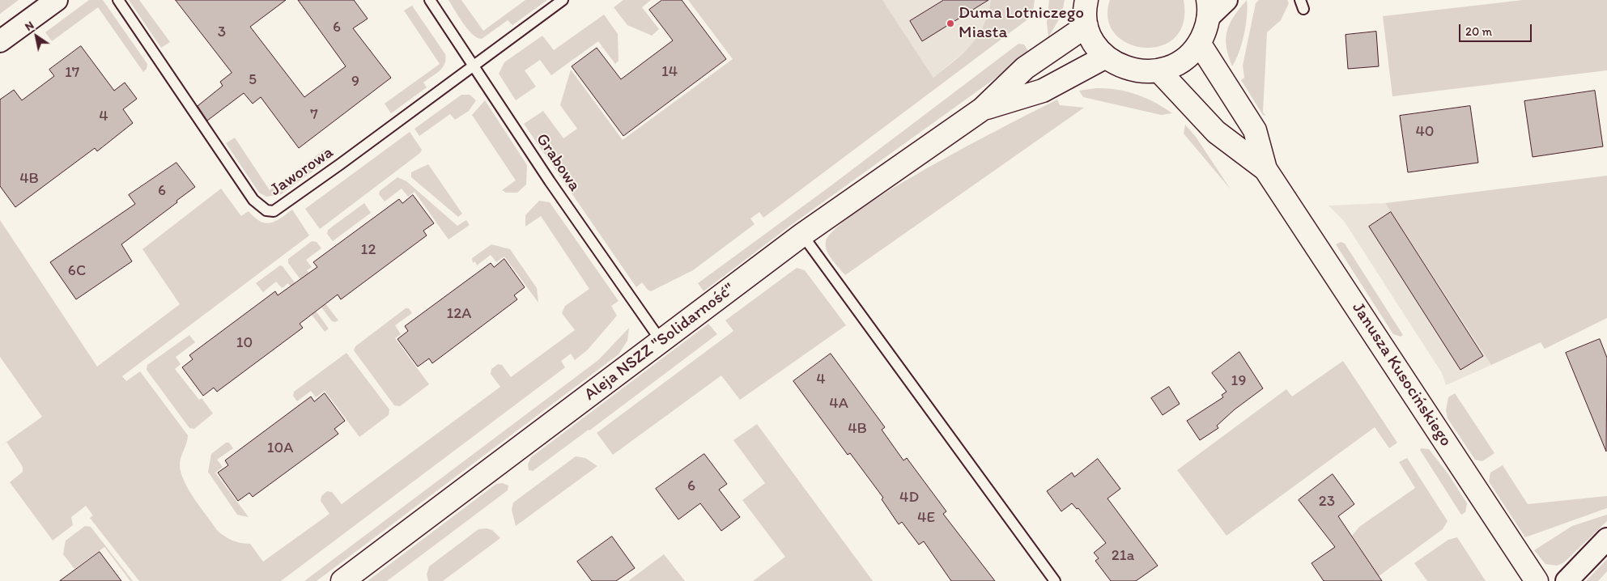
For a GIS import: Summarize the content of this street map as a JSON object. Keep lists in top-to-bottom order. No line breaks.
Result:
{"streets":{"street":["Aleja NSZZ \"Solidarność\"","Janusza Kusocińskiego"],"lane":["Grabowa","Jaworowa"]},"crossings":[["Grabowa","Jaworowa"],["Grabowa","Aleja NSZZ \"Solidarność\""]],"places":["Duma Lotniczego Miasta"],"house_numbers":["6","3","14","17","5","9","7","4","40","4B","6","12","6C","12A","10","4","19","4A","4B","10A","6","4D","23","4E","21a"],"scale_bar":"20 m","north":"top left"}
